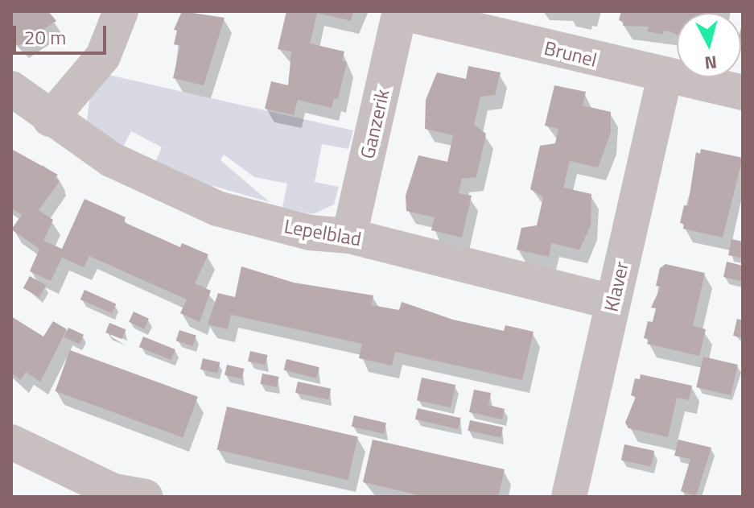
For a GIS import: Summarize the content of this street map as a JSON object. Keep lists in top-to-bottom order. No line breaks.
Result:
{"streets":{"street":["Brunel","Ganzerik","Lepelblad","Klaver"]},"crossings":[["Brunel","Ganzerik"],["Brunel","Klaver"],["Ganzerik","Lepelblad"],["Lepelblad","Klaver"]],"scale_bar":"20 m","north":"bottom"}
